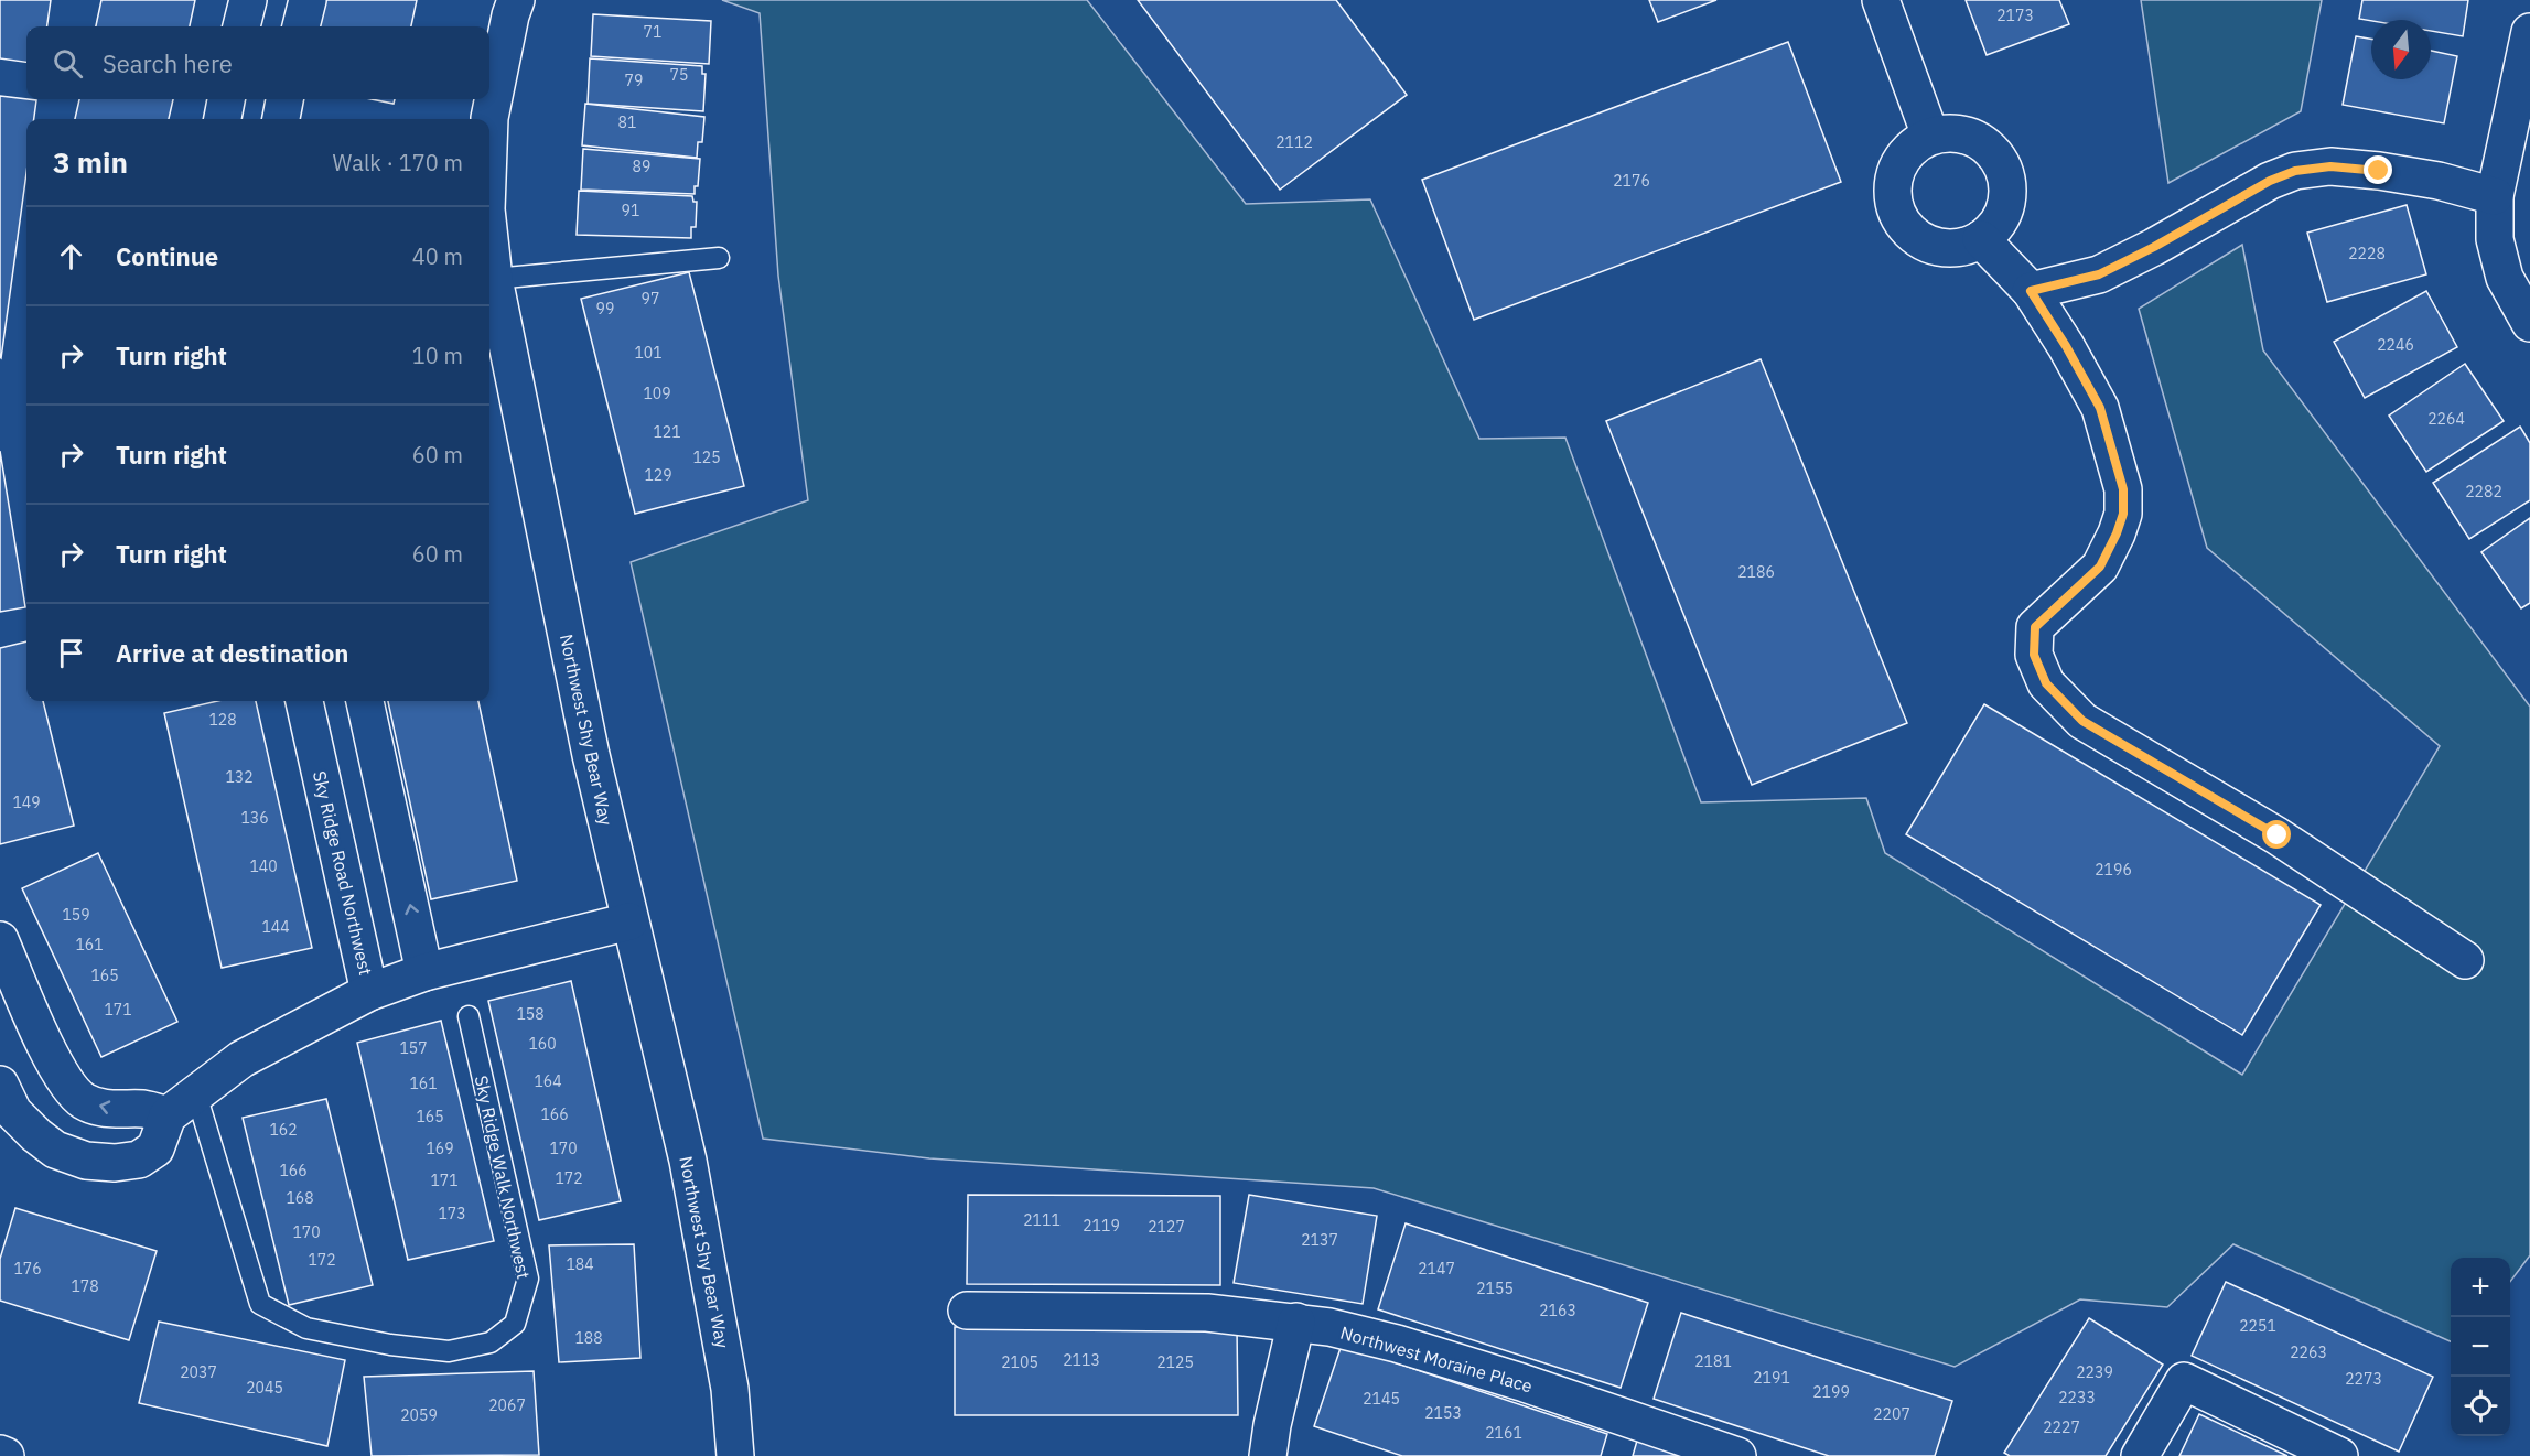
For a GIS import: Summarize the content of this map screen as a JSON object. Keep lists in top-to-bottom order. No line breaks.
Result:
{"streets":{"street":["Northwest Shy Bear Way","Sky Ridge Road Northwest","Northwest Moraine Place"],"lane":["Sky Ridge Walk Northwest"]},"crossings":[["Northwest Shy Bear Way","Sky Ridge Road Northwest"]],"house_numbers":["2173","71","75","79","81","2112","89","2176","91","2228","97","99","2246","101","109","2264","121","125","129","2282","2186","128","132","149","136","140","2196","159","144","161","165","171","158","160","157","164","161","166","165","162","169","170","166","172","171","168","173","2111","2119","2127","170","2137","172","184","176","2147","178","2155","2163","2251","188","2263","2113","2181","2105","2125","2037","2239","2191","2273","2045","2199","2233","2145","2067","2153","2207","2059","2227","2161"],"north":"bottom","page":{"search":"Search here","heading":["3 min","Walk · 170 m"],"list":[["Continue","40 m"],["Turn right","10 m"],["Turn right","60 m"],["Turn right","60 m"],"Arrive at destination"],"map_buttons":["+","−"]}}
